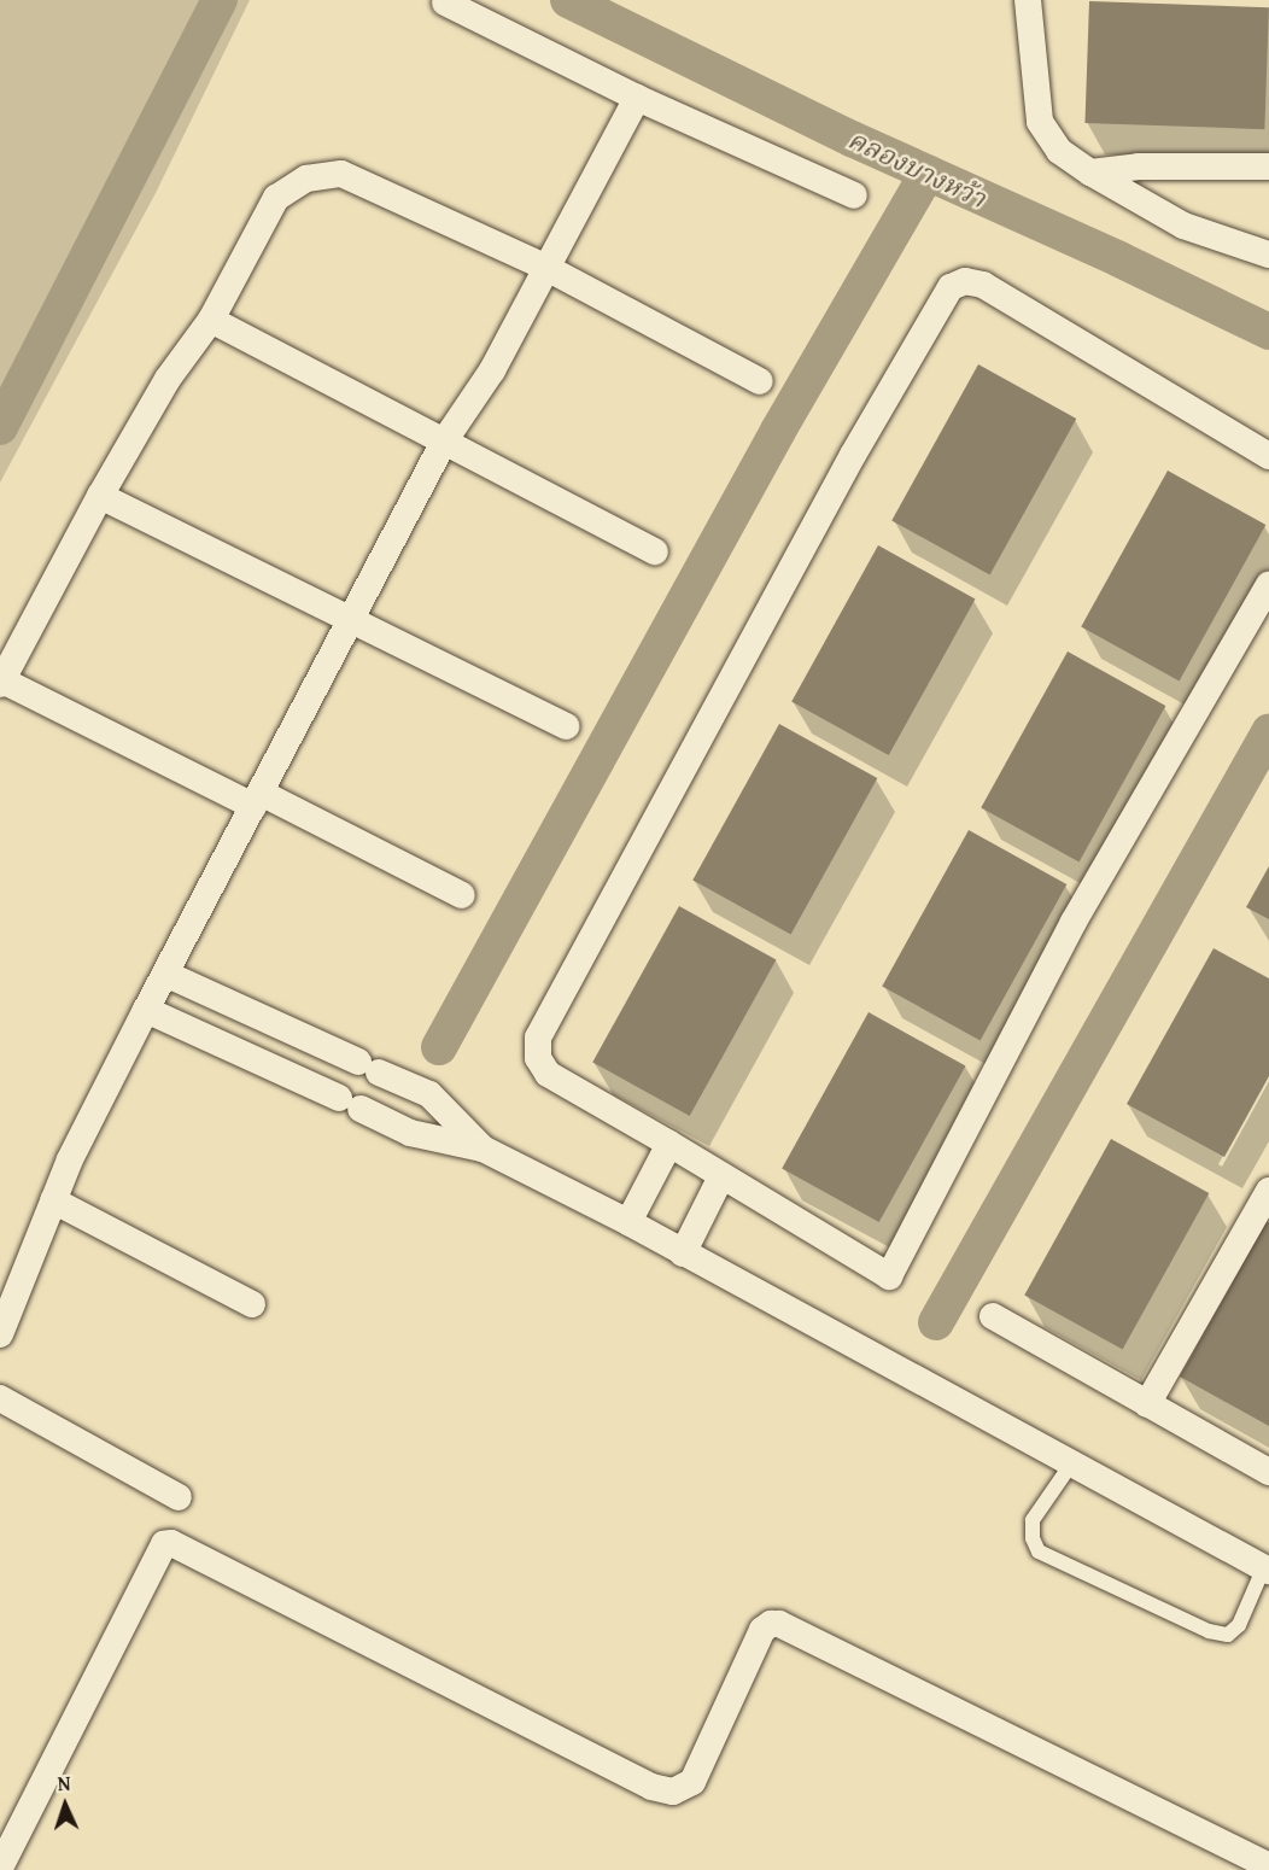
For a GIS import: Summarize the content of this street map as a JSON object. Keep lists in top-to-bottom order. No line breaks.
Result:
{"water":["คลองบางหว้า"],"north":"top"}
